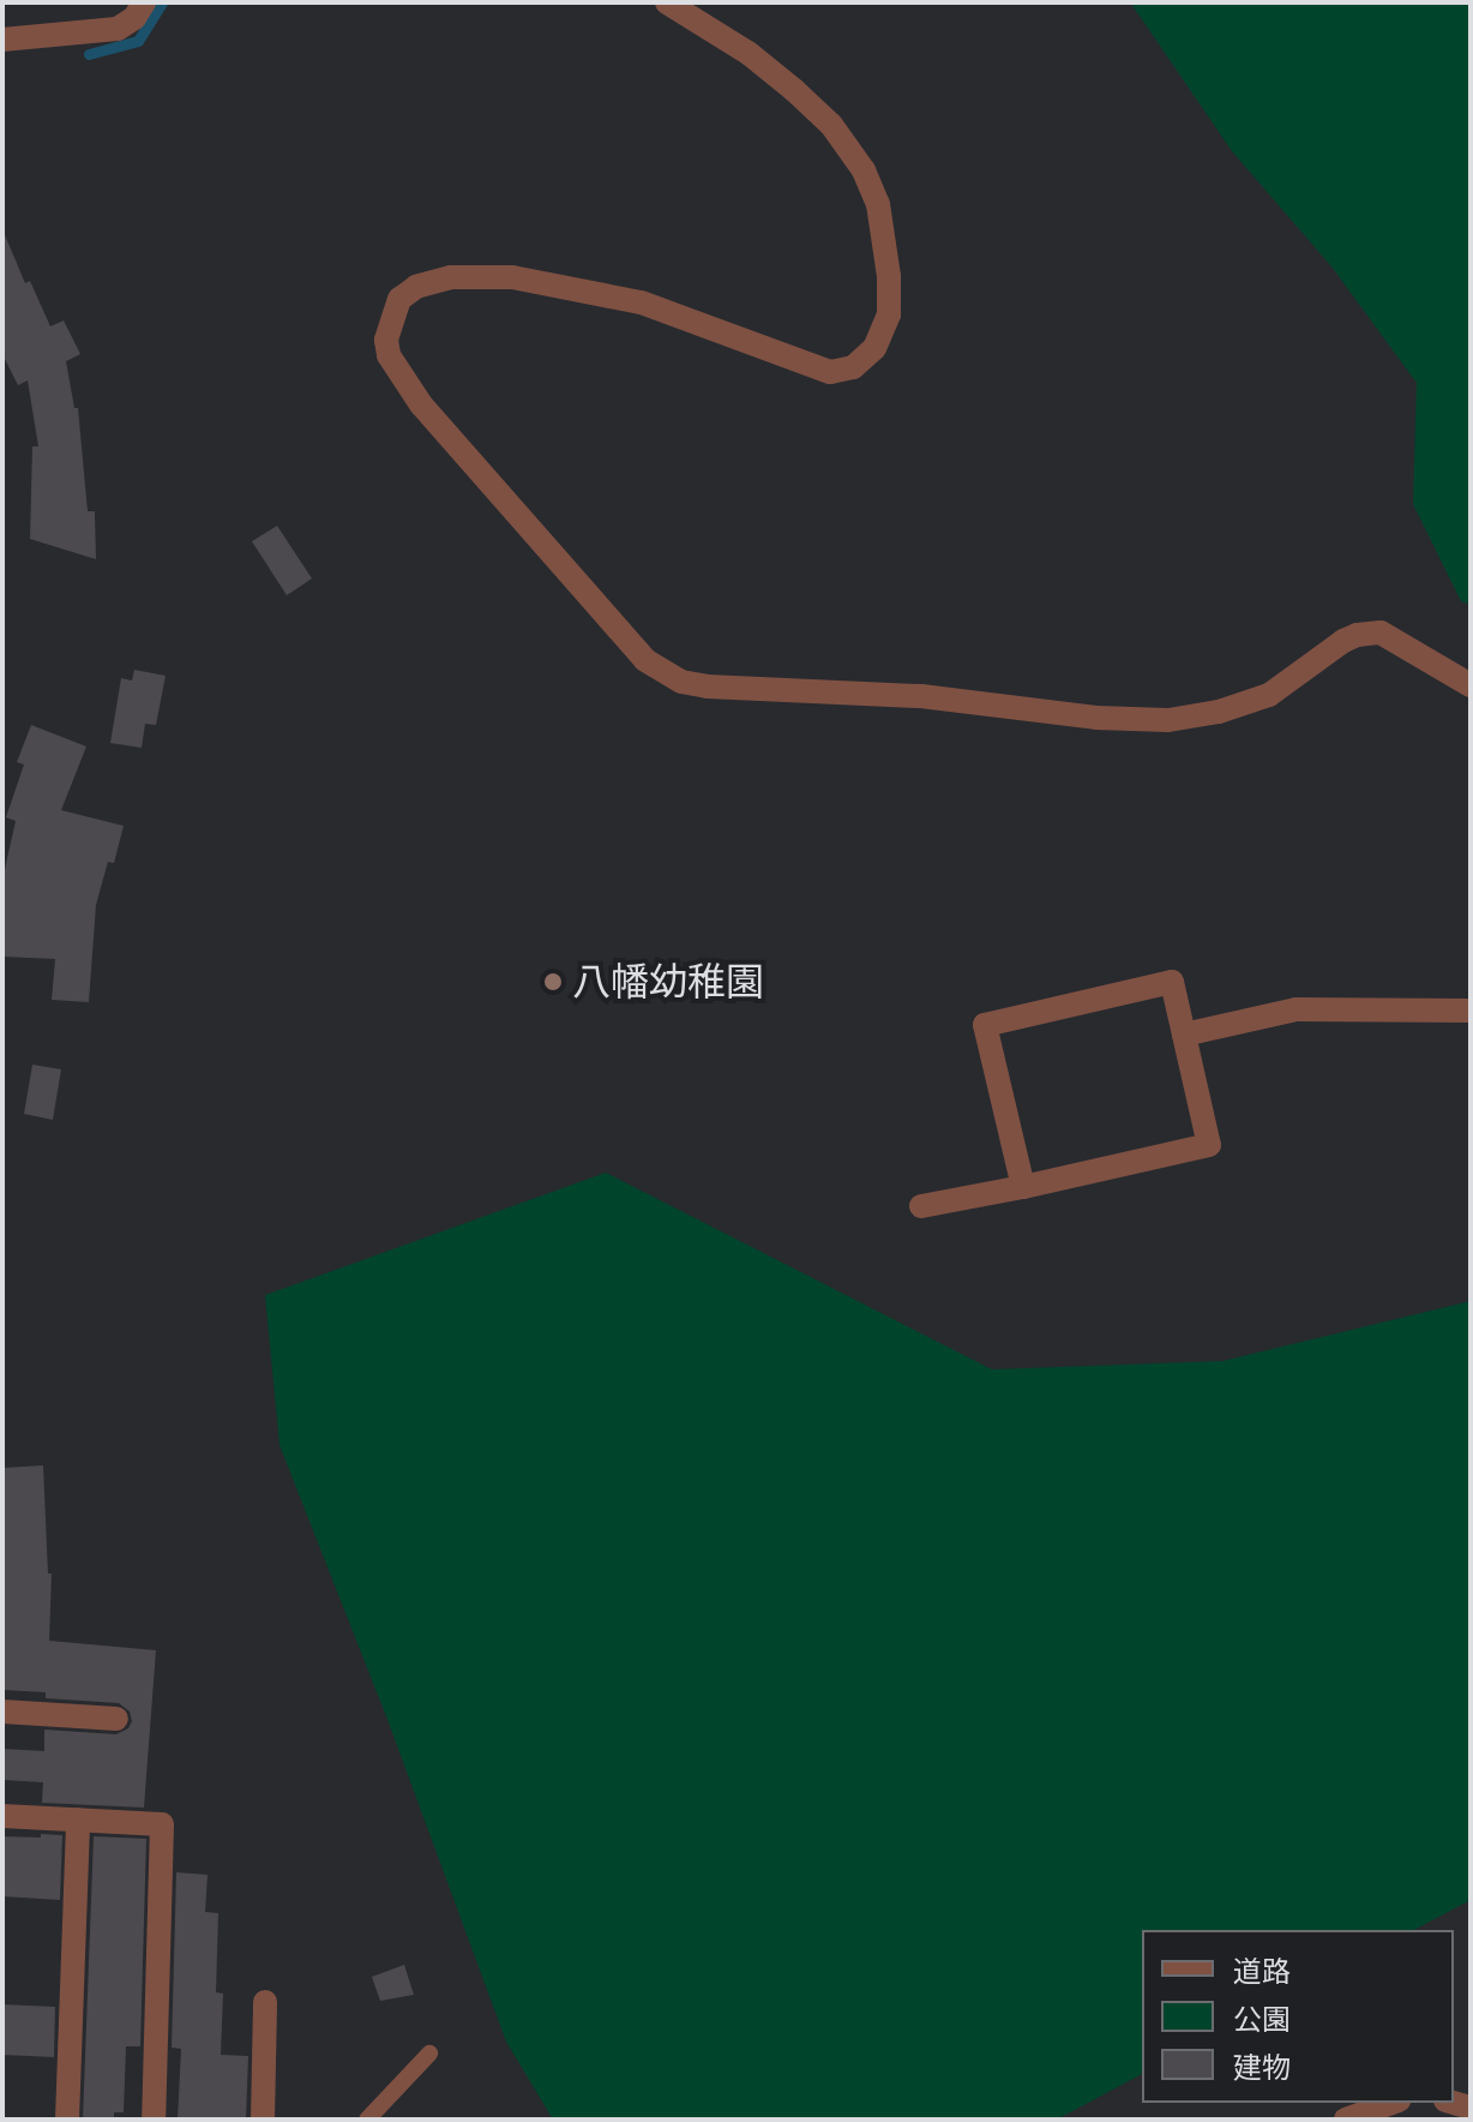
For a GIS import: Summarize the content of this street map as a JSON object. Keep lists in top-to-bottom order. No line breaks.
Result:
{"places":["八幡幼稚園"],"legend":["道路","公園","建物"]}
